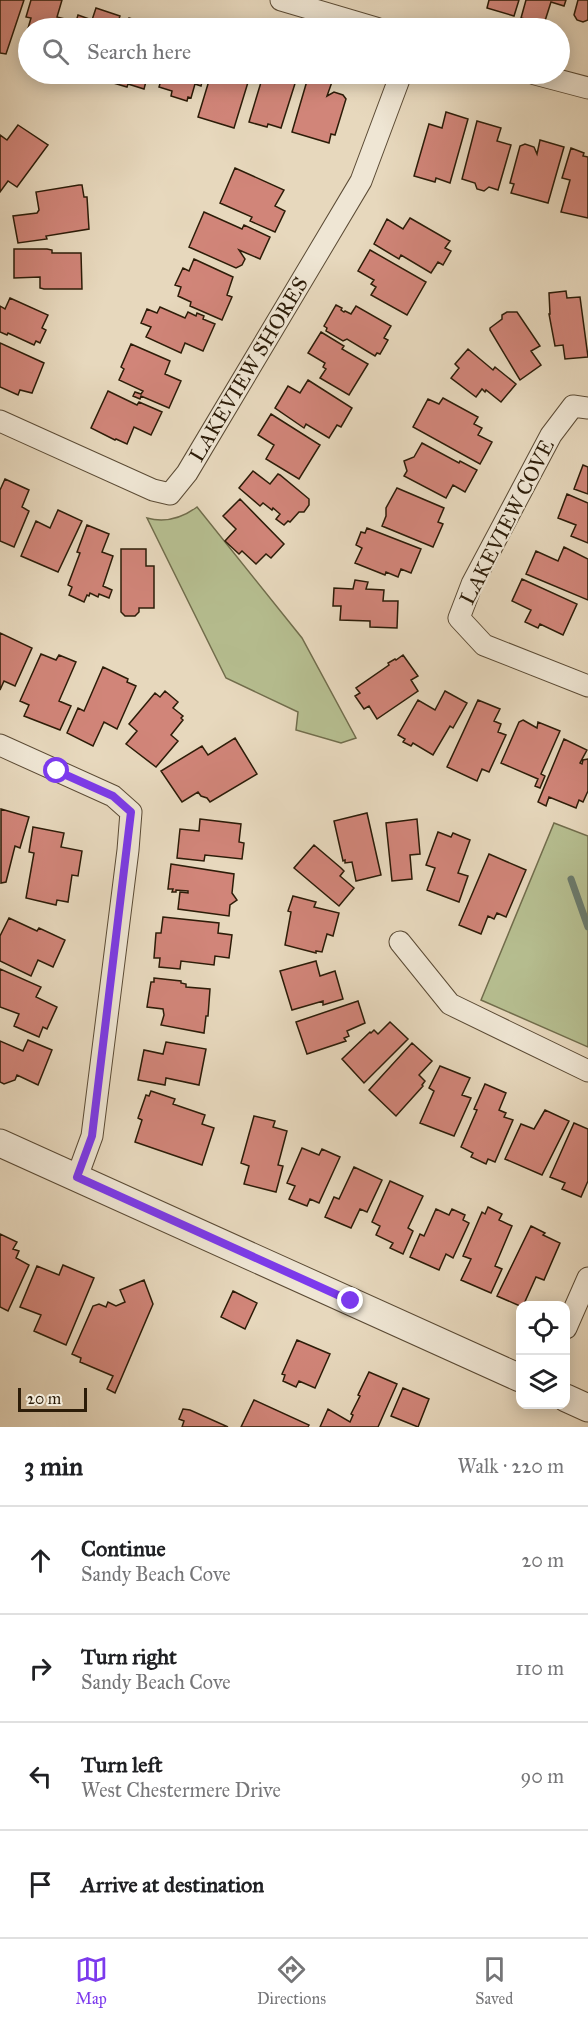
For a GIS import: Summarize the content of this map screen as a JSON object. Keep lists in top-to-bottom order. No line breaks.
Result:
{"streets":{"street":["LAKEVIEW SHORES","LAKEVIEW COVE"]},"scale_bar":"20 m","page":{"search":"Search here","scale":"20 m","heading":["3 min","Walk · 220 m"],"list":[["Continue","Sandy Beach Cove","20 m"],["Turn right","Sandy Beach Cove","110 m"],["Turn left","West Chestermere Drive","90 m"],"Arrive at destination"],"nav":["Map","Directions","Saved"]}}
